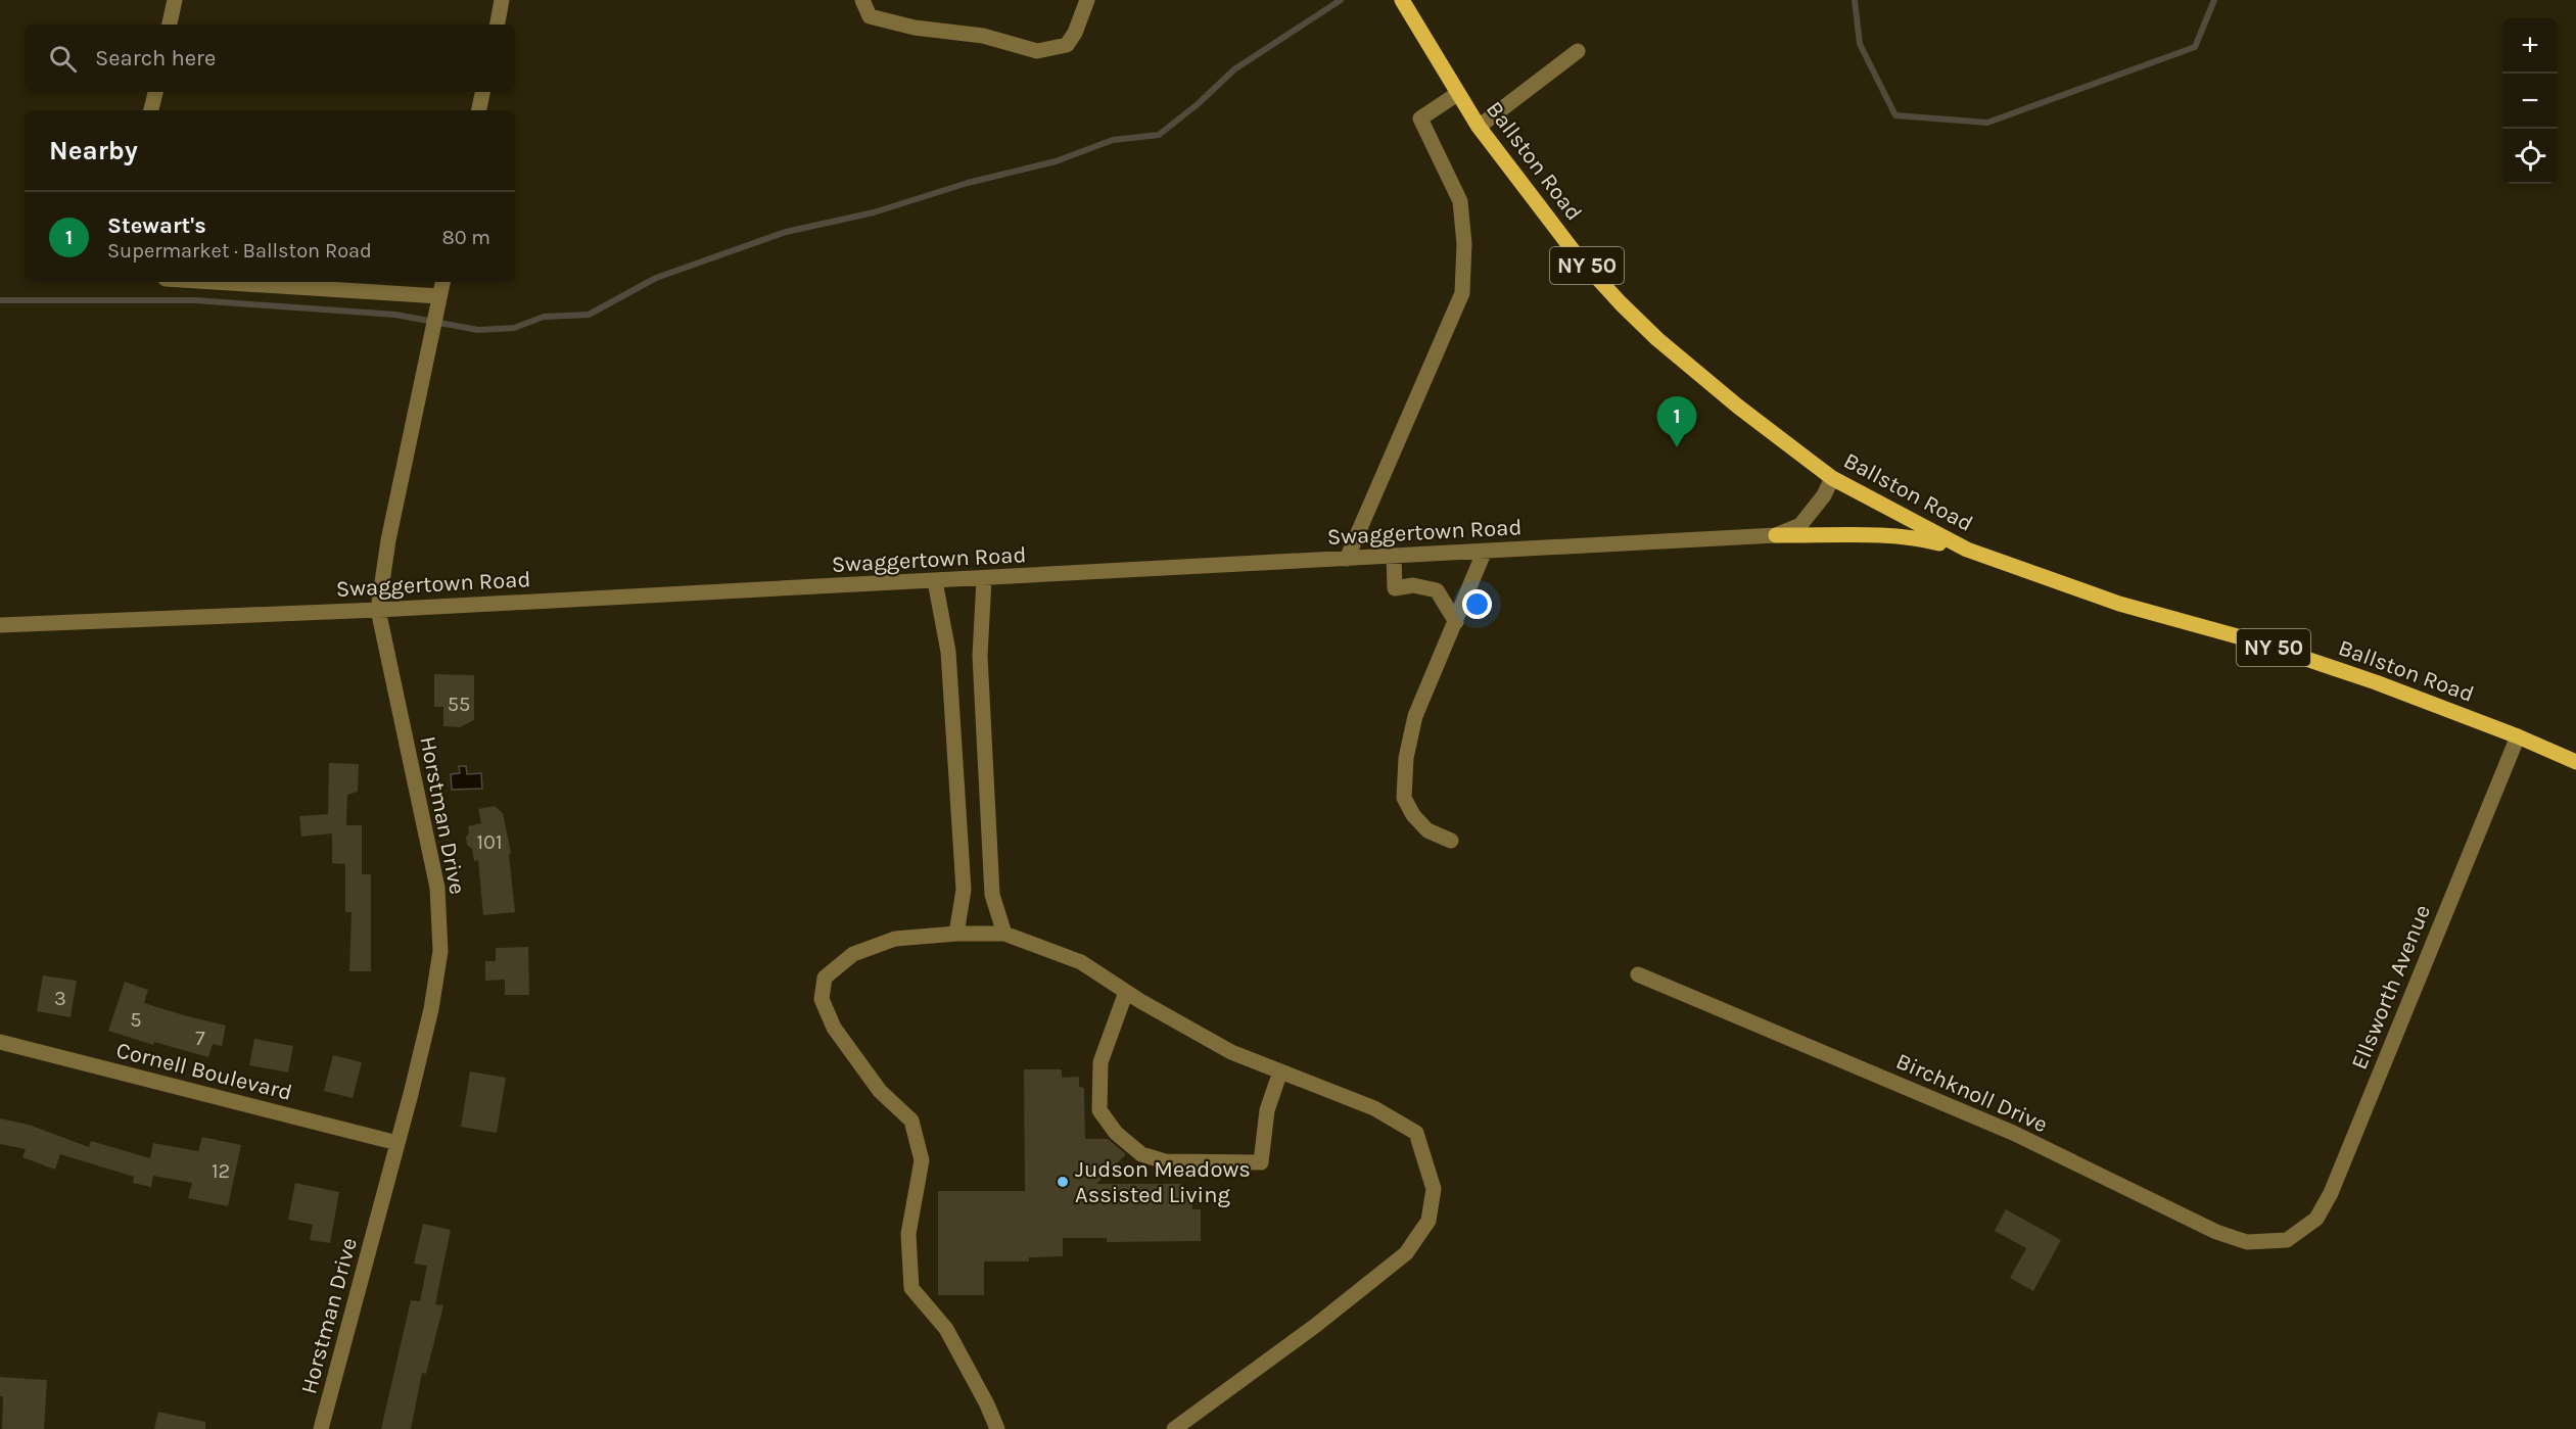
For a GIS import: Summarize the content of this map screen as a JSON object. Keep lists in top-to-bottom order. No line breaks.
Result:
{"streets":{"main road":["Ballston Road","NY 50"],"street":["Swaggertown Road","Horstman Drive","Ellsworth Avenue","Cornell Boulevard","Birchknoll Drive"]},"crossings":[["Ballston Road","Swaggertown Road"],["Ballston Road","Ellsworth Avenue"],["Swaggertown Road","Horstman Drive"],["Horstman Drive","Cornell Boulevard"],["Ellsworth Avenue","Birchknoll Drive"]],"places":["Judson Meadows Assisted Living"],"house_numbers":["55","101","3","5","7","12"],"page":{"map_buttons":["+","−"],"search":"Search here","heading":"Nearby","list":[{"mark":"1","name":"Stewart's","note":"Supermarket · Ballston Road","value":"80 m"}],"pins":"1"}}
